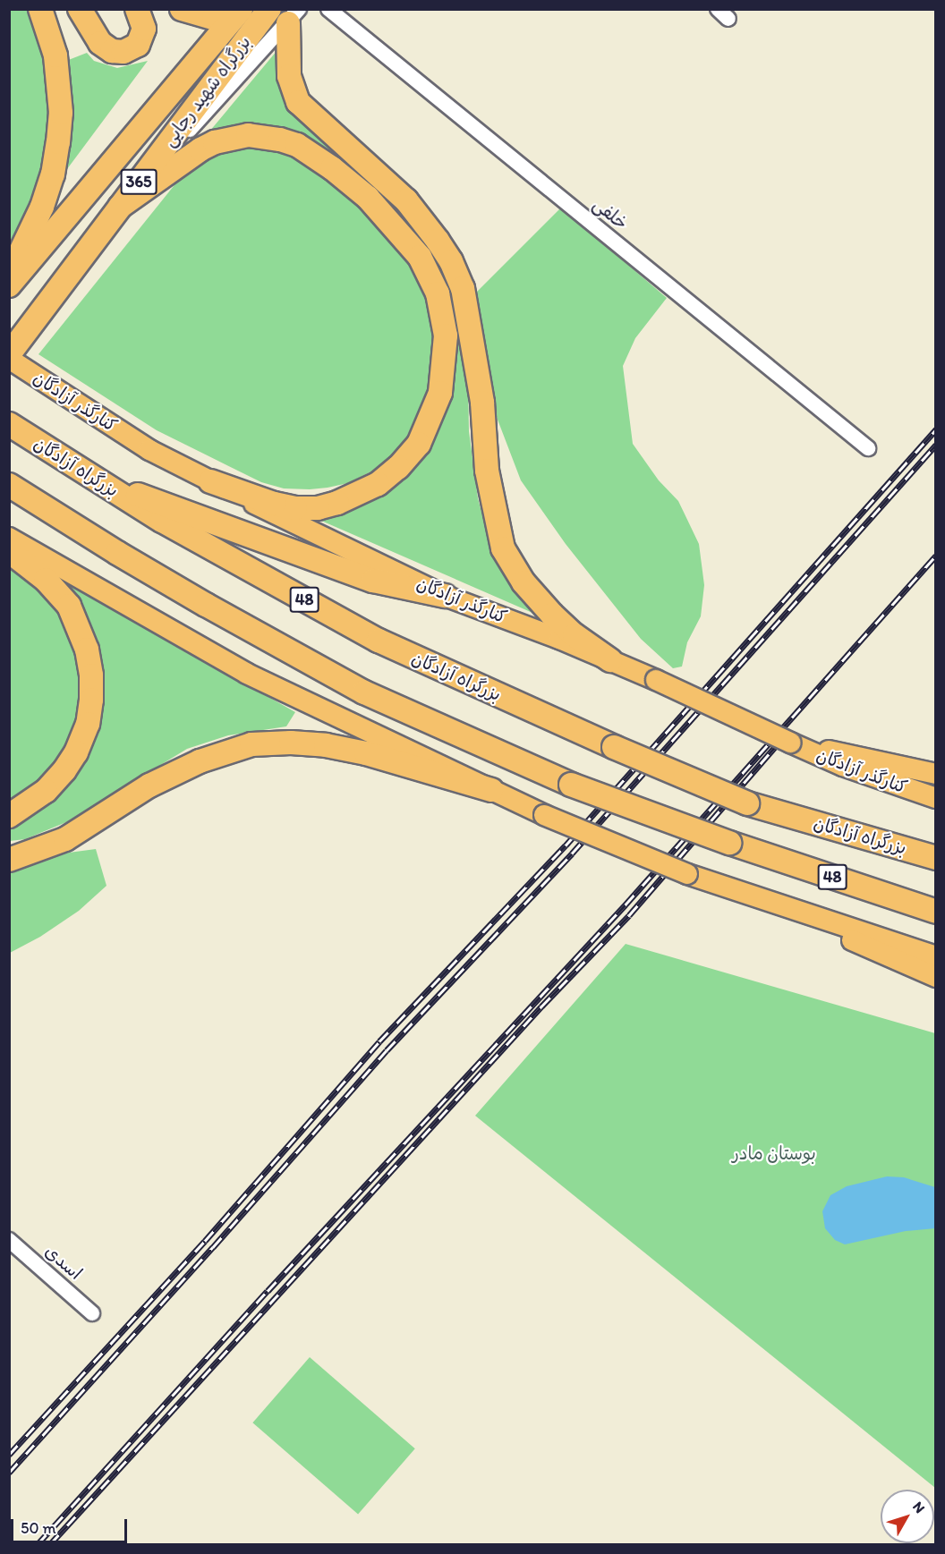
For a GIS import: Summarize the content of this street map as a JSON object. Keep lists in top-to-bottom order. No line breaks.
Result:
{"streets":{"highway":["بزرگراه شهید رجایی","365","بزرگراه آزادگان","48"],"main road":["کنارگذر آزادگان"],"street":["خلفی","اسدی"]},"crossings":[["بزرگراه شهید رجایی","کنارگذر آزادگان"]],"parks":["بوستان مادر"],"scale_bar":"50 m","north":"top right"}
